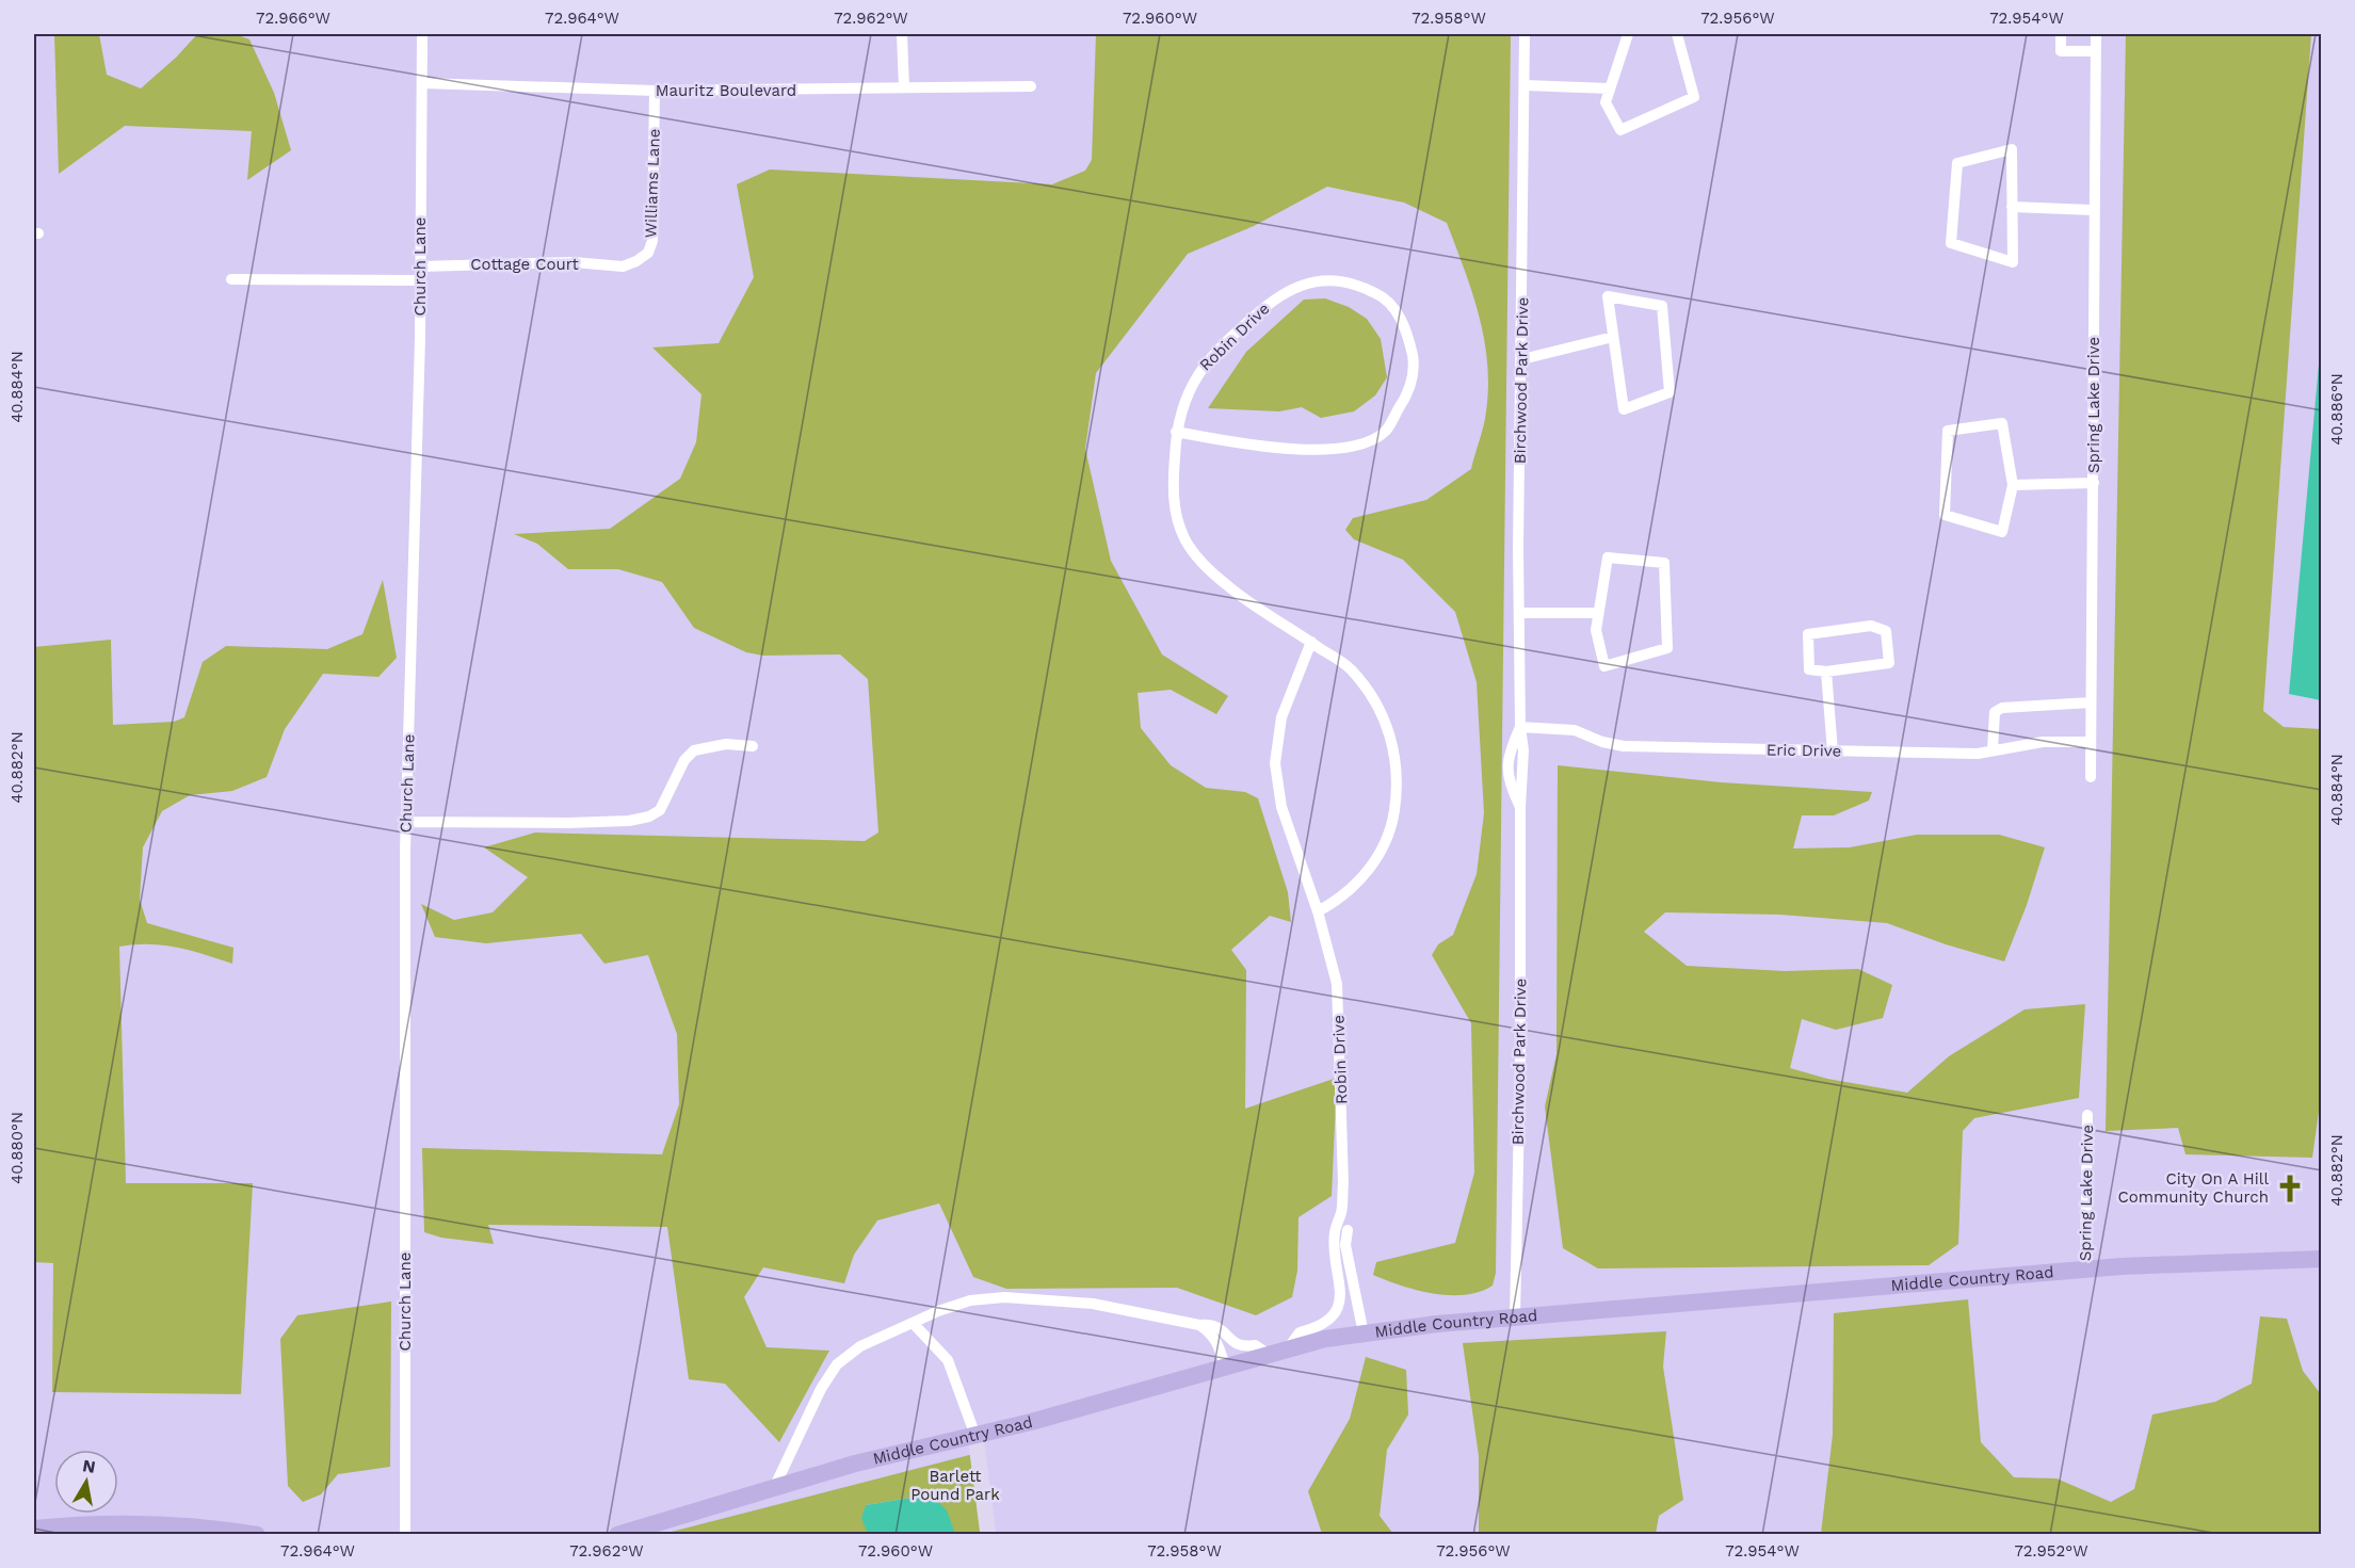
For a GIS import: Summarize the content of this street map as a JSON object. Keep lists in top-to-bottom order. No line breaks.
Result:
{"streets":{"main road":["Middle Country Road"],"street":["Mauritz Boulevard","Williams Lane","Cottage Court","Church Lane","Robin Drive","Birchwood Park Drive","Spring Lake Drive","Eric Drive"]},"crossings":[["Mauritz Boulevard","Williams Lane"],["Mauritz Boulevard","Church Lane"],["Williams Lane","Cottage Court"],["Cottage Court","Church Lane"],["Robin Drive","Middle Country Road"],["Birchwood Park Drive","Eric Drive"],["Birchwood Park Drive","Middle Country Road"],["Spring Lake Drive","Eric Drive"],["Spring Lake Drive","Middle Country Road"]],"parks":["Barlett Pound Park"],"places":{"church":["City On A Hill Community Church"]},"north":"top","coordinates":["72.966°W","72.964°W","72.962°W","72.960°W","72.958°W","72.956°W","72.954°W","40.884°N","40.886°N","40.882°N","40.880°N","72.952°W"]}
